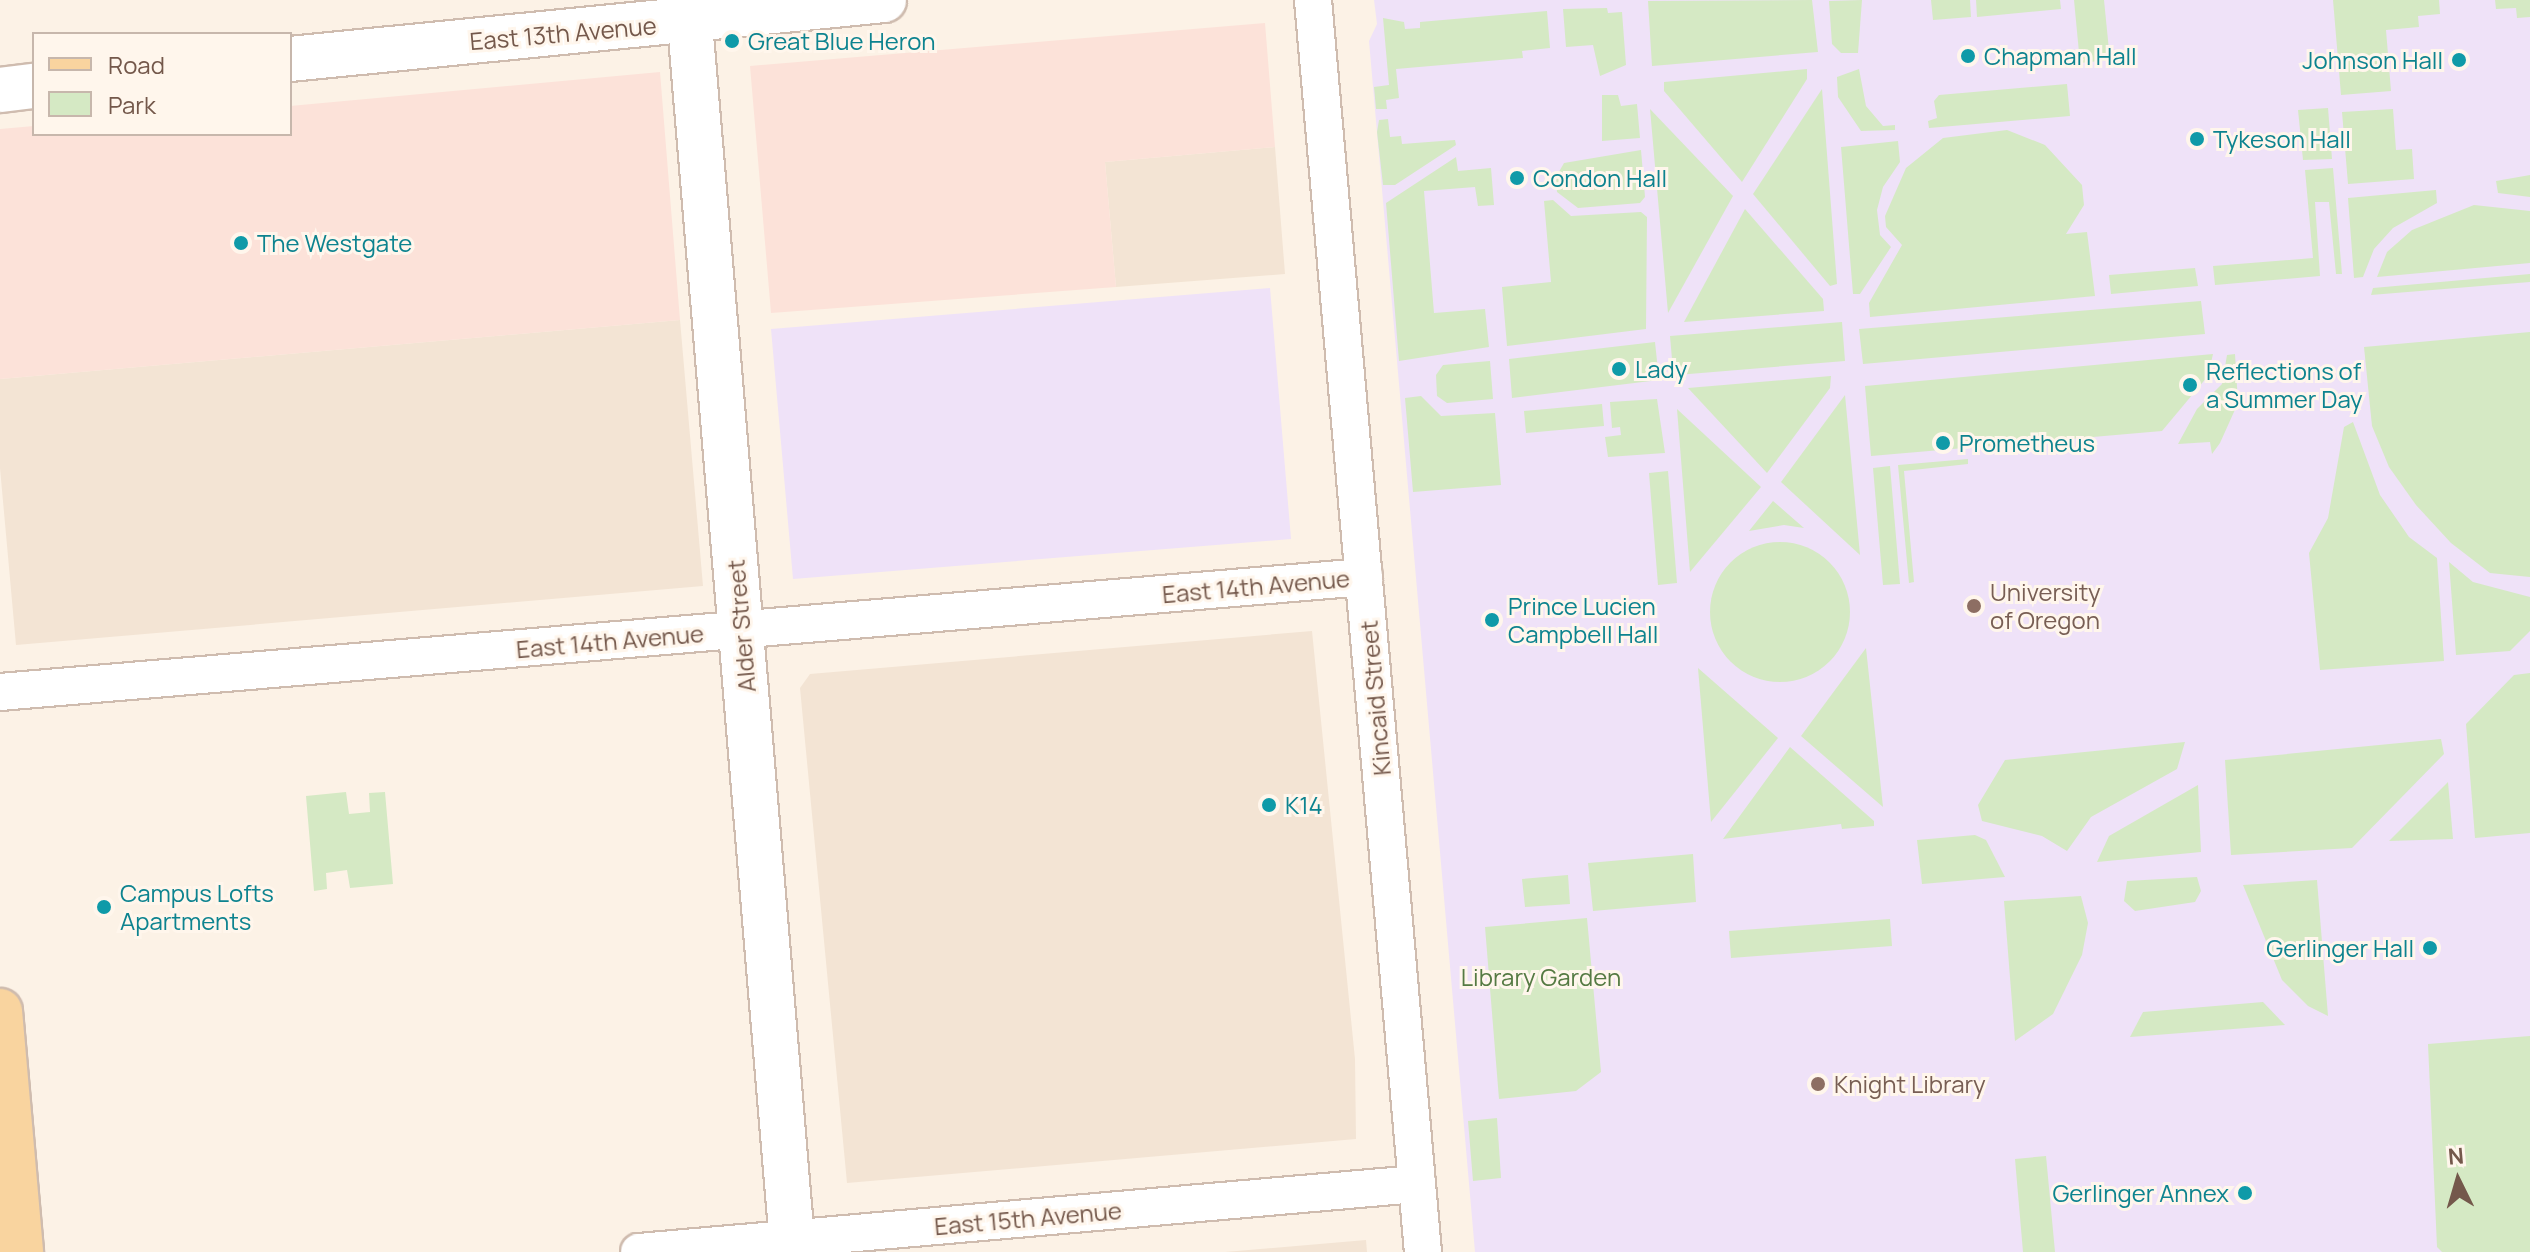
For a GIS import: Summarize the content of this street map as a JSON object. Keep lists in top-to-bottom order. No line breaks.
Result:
{"streets":{"street":["East 13th Avenue","East 14th Avenue","Alder Street","Kincaid Street","East 15th Avenue"]},"crossings":[["East 13th Avenue","Alder Street"],["East 14th Avenue","Alder Street"],["East 14th Avenue","Kincaid Street"],["Alder Street","East 15th Avenue"],["Kincaid Street","East 15th Avenue"]],"parks":["Library Garden"],"places":["Great Blue Heron","Chapman Hall","Johnson Hall","Tykeson Hall","Condon Hall","The Westgate","Lady","Reflections of a Summer Day","Prometheus","University of Oregon","Prince Lucien Campbell Hall","K14","Campus Lofts Apartments","Gerlinger Hall","Knight Library","Gerlinger Annex"],"legend":["Road","Park"],"north":"top"}
